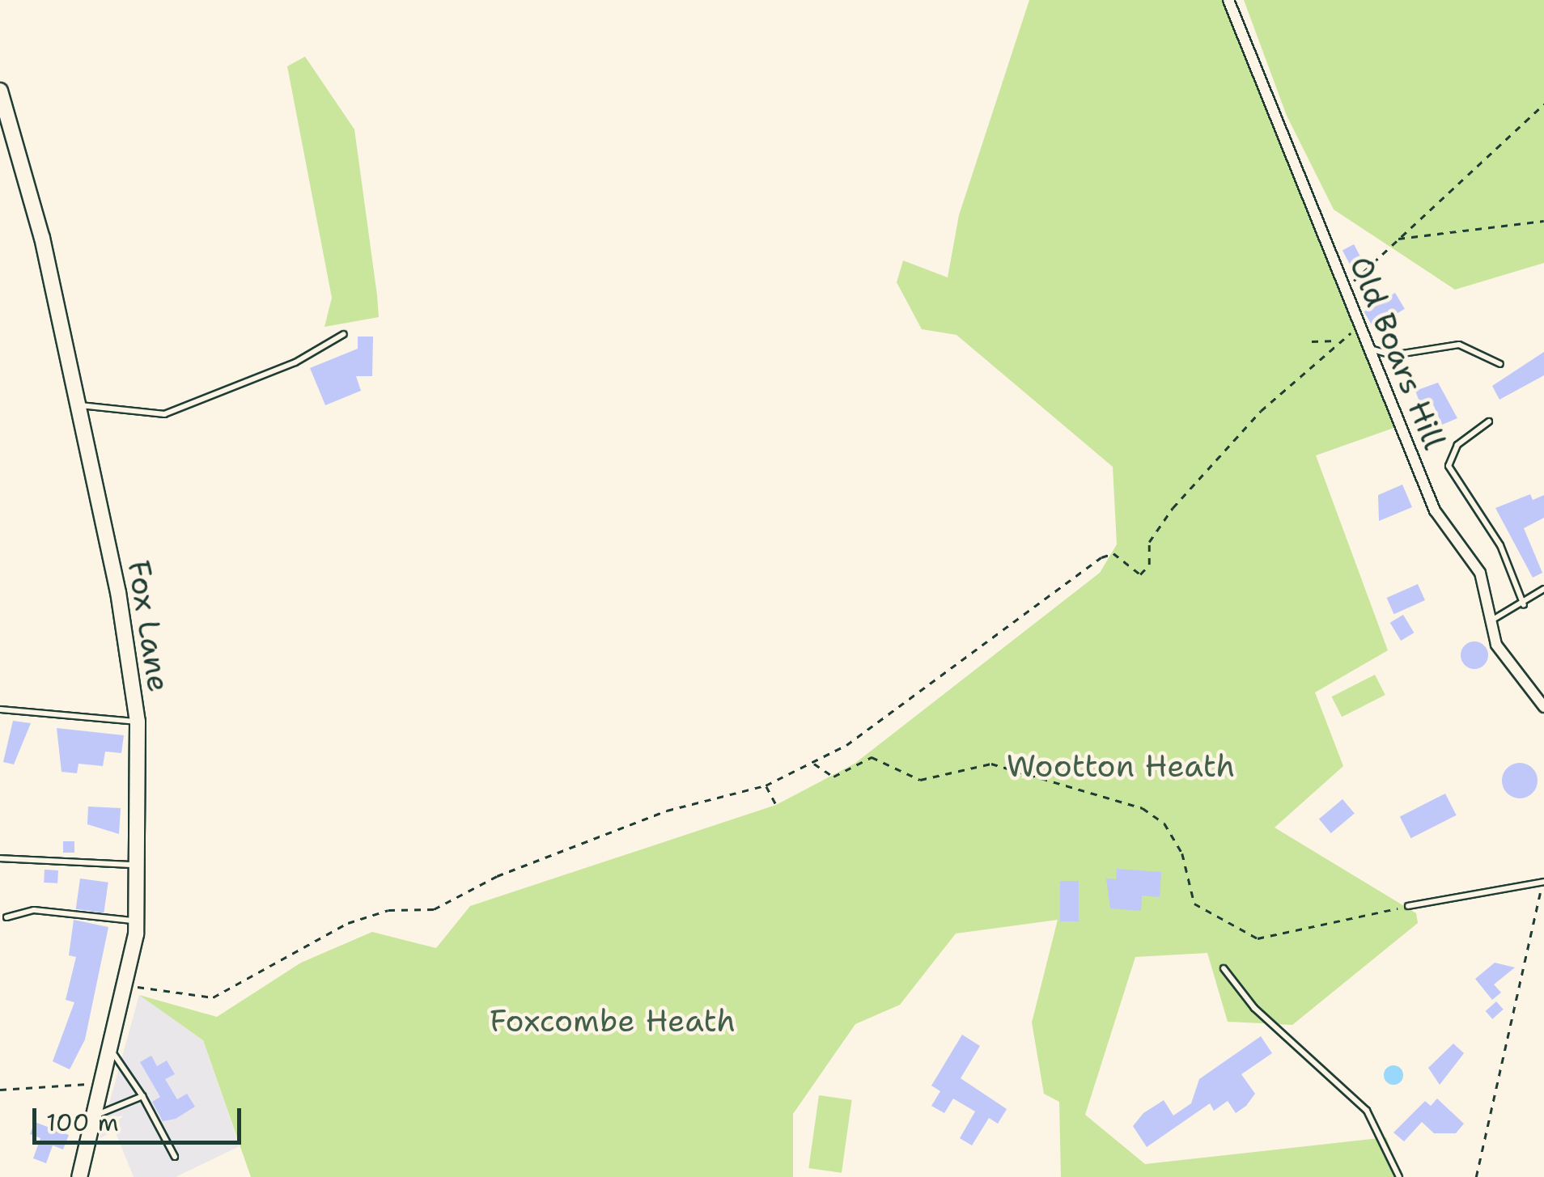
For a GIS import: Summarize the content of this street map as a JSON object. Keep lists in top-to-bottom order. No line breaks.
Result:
{"streets":{"street":["Old Boars Hill","Fox Lane"]},"parks":["Wootton Heath","Foxcombe Heath"],"scale_bar":"100 m"}
